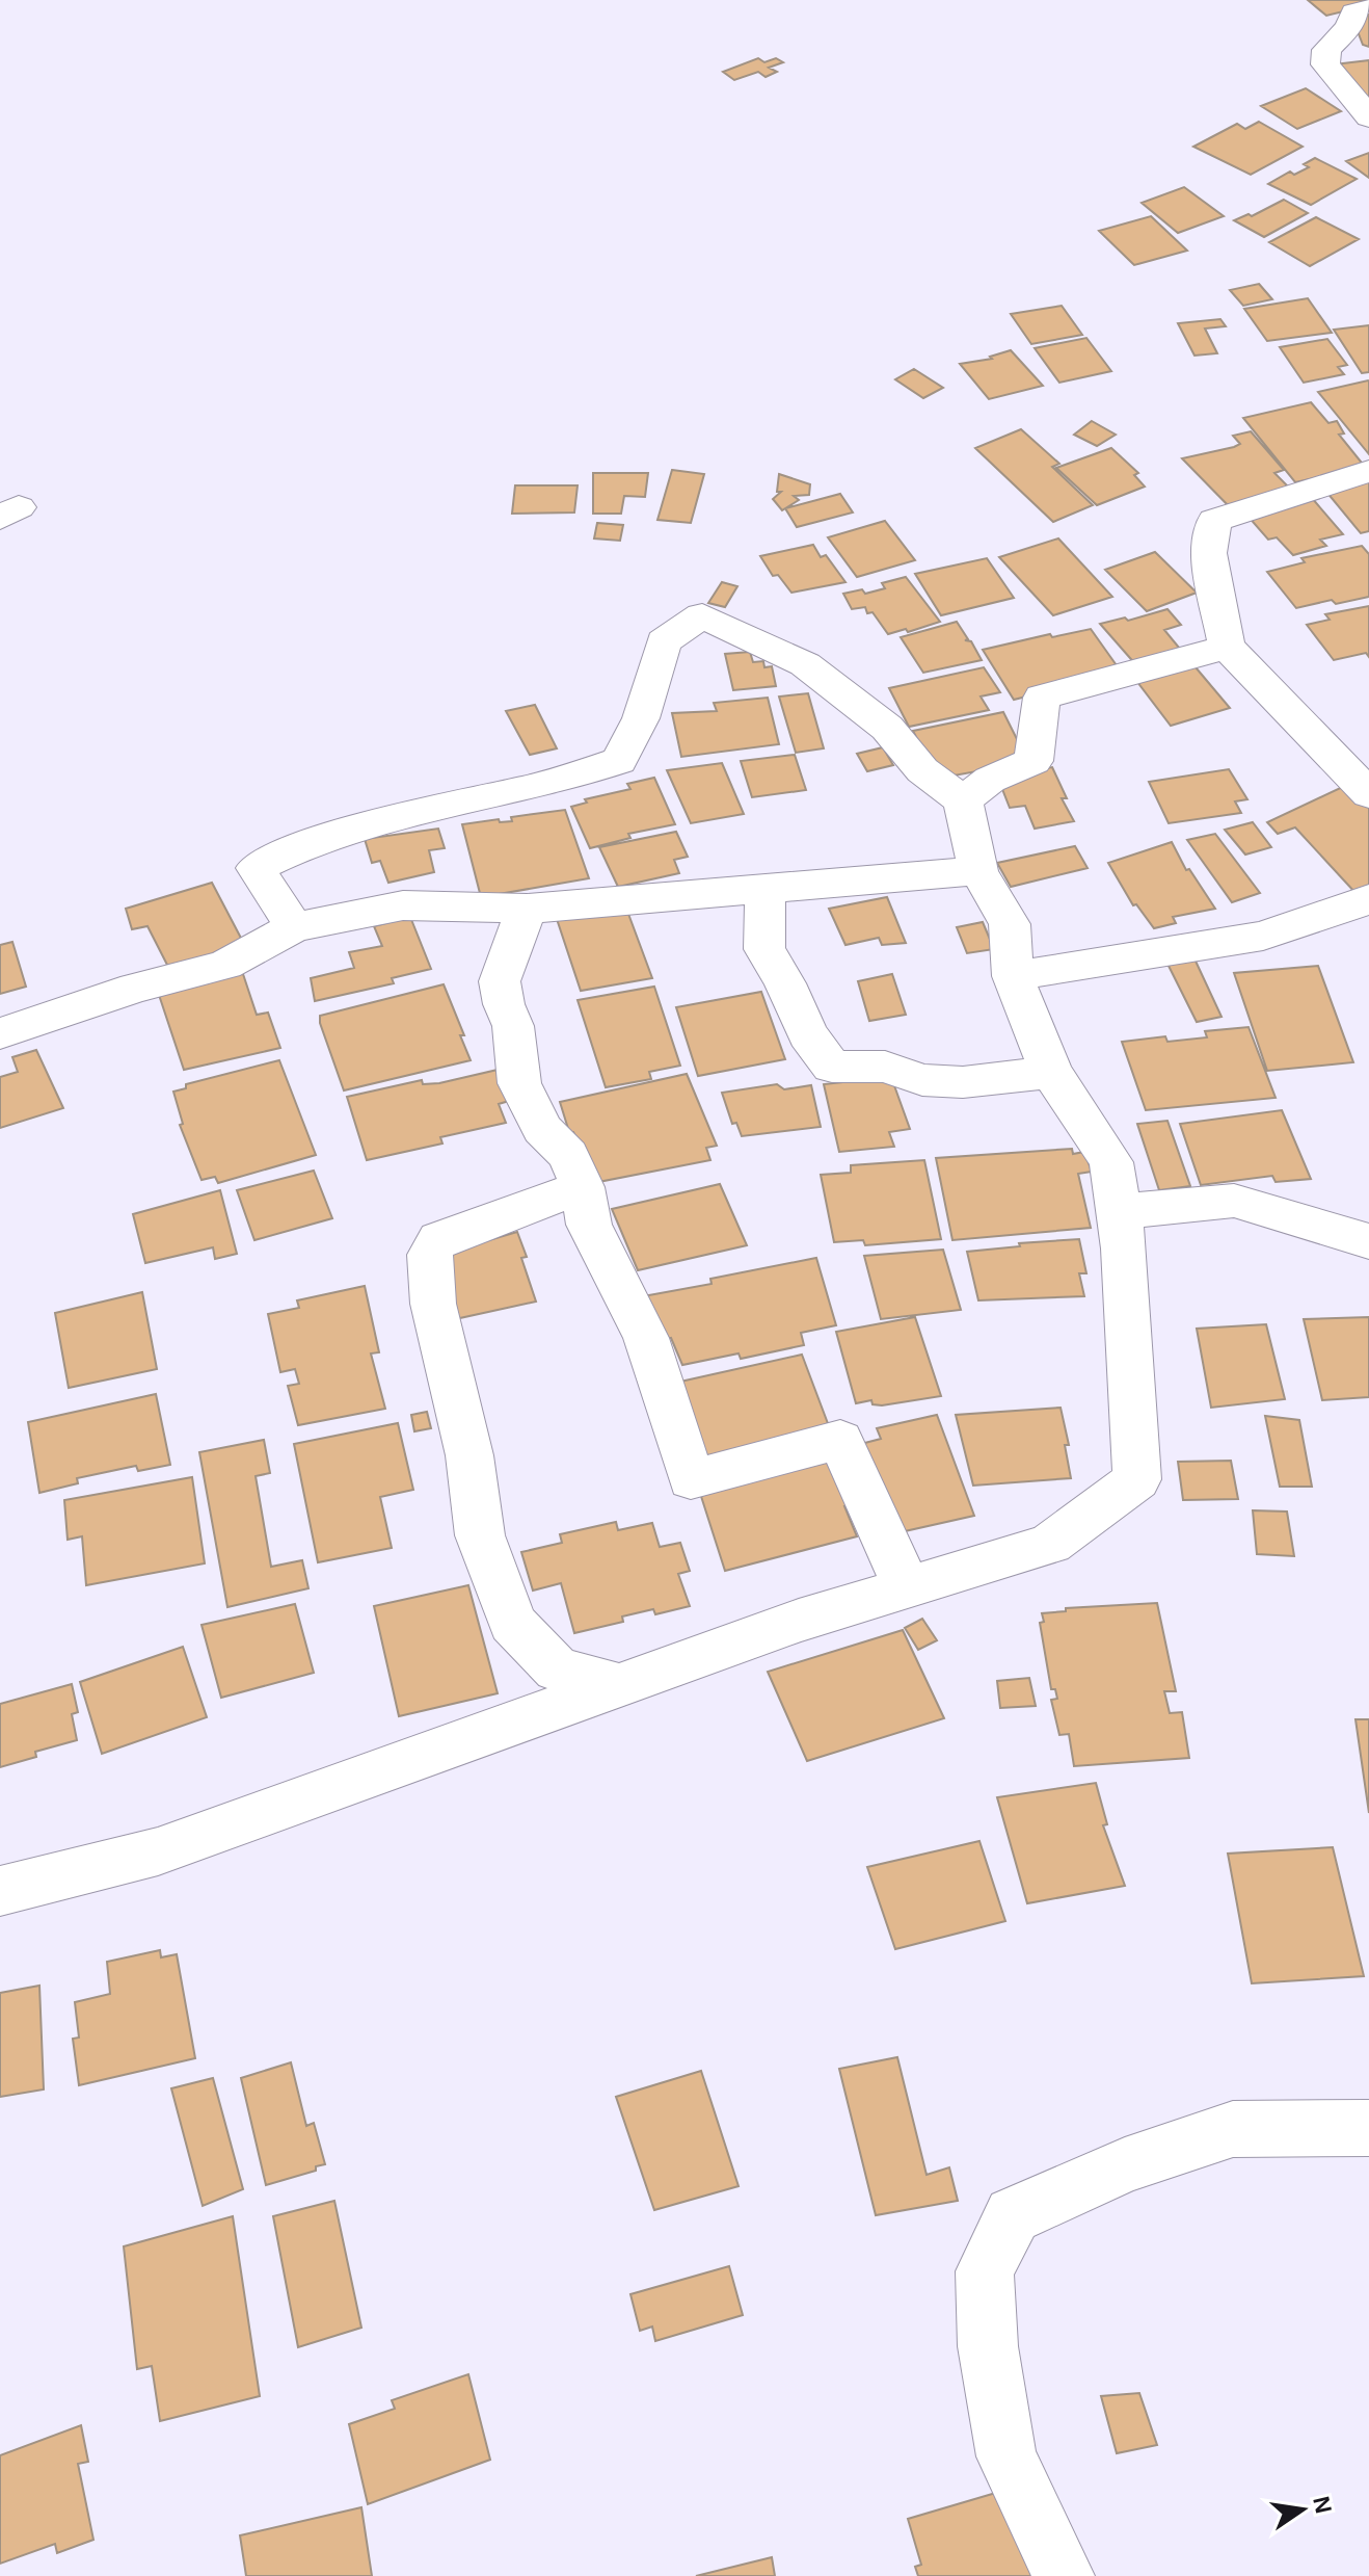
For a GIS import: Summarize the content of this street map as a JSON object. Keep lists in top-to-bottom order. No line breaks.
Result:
{"north":"right"}
